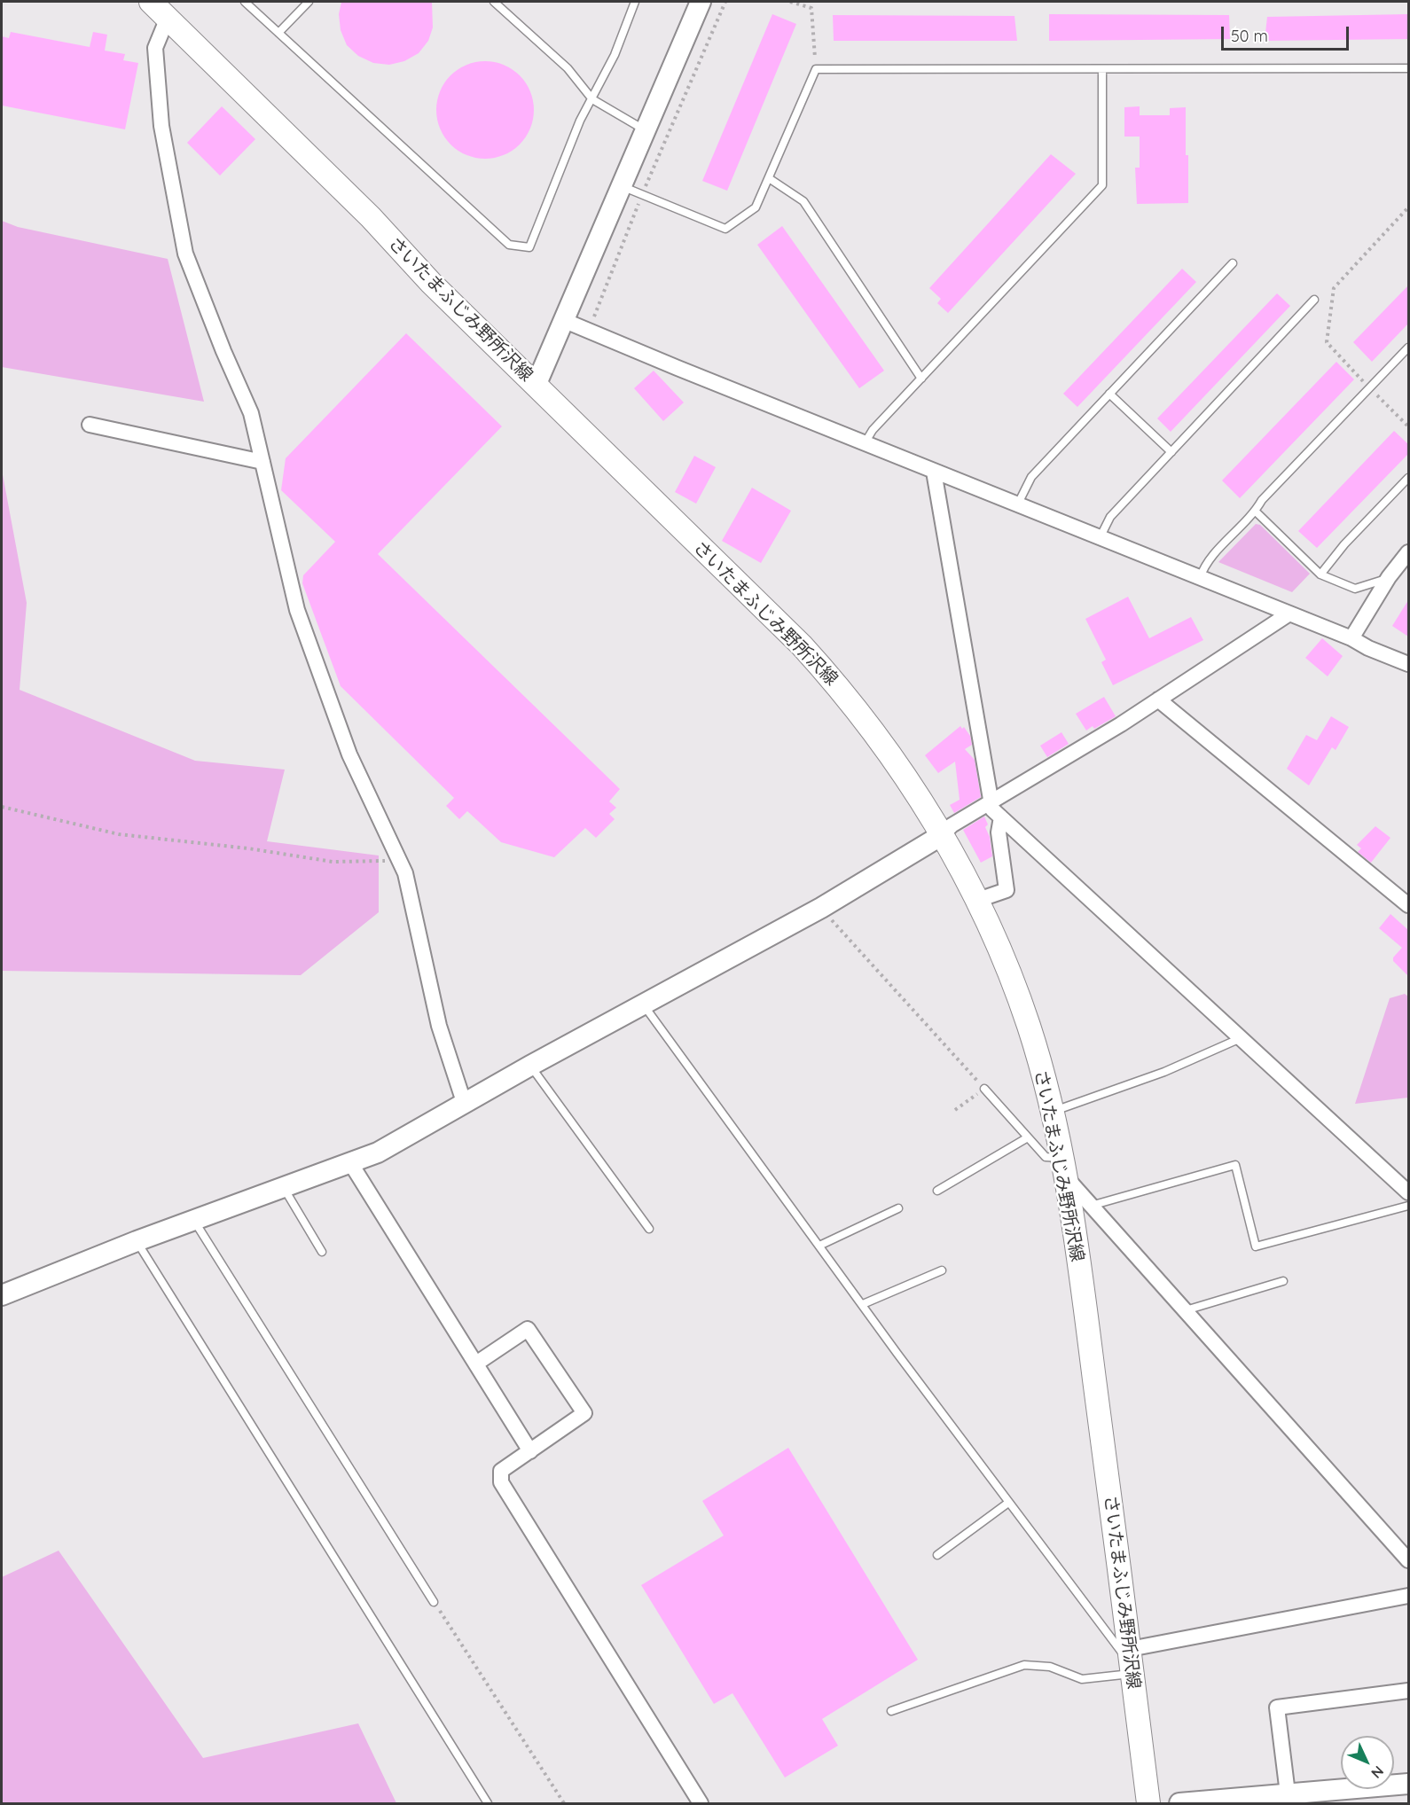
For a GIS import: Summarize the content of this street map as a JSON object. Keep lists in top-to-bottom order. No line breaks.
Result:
{"streets":{"main road":["さいたまふじみ野所沢線"]},"scale_bar":"50 m","north":"bottom right"}
